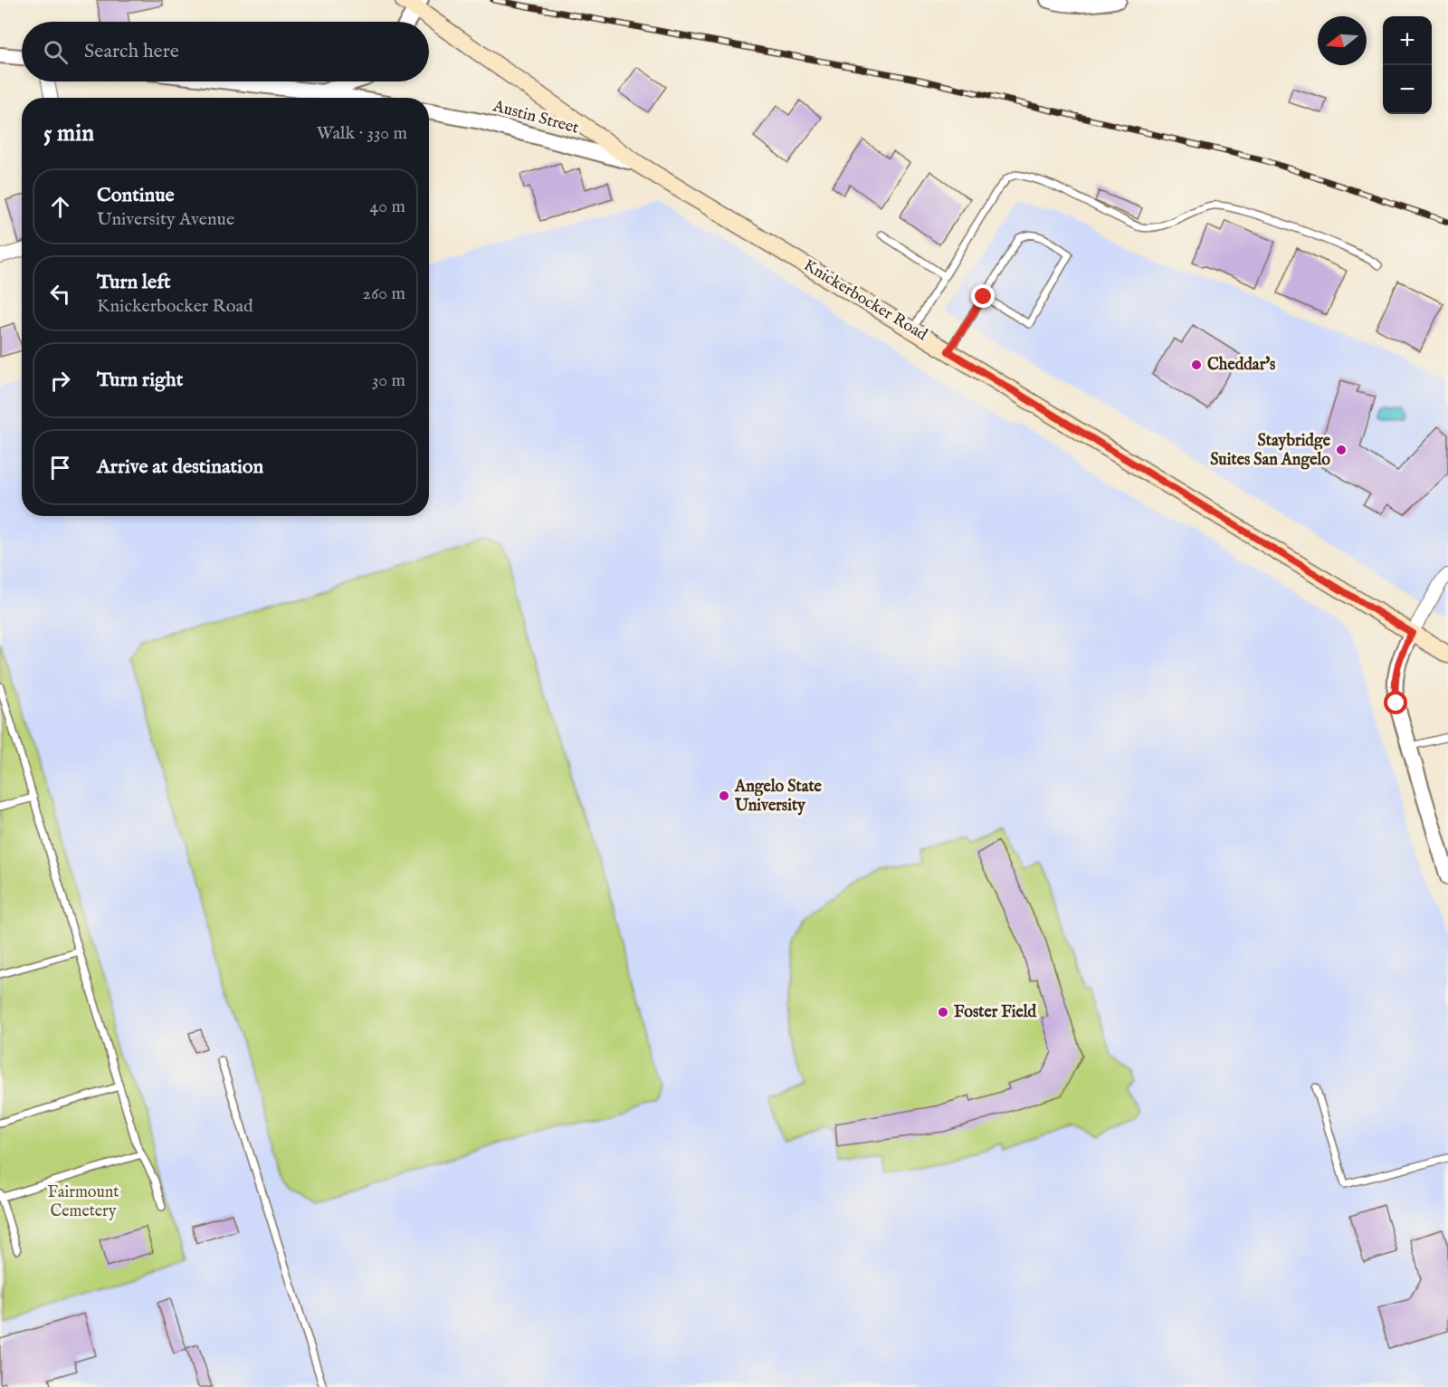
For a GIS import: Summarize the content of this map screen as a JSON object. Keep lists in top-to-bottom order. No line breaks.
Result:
{"streets":{"main road":["Knickerbocker Road"],"street":["Austin Street"]},"crossings":[["Austin Street","Knickerbocker Road"]],"parks":["Fairmount Cemetery"],"places":["Cheddar's","Staybridge Suites San Angelo","Angelo State University","Foster Field"],"north":"left","page":{"map_buttons":["+","−"],"search":"Search here","heading":["5 min","Walk · 330 m"],"list":[["Continue","University Avenue","40 m"],["Turn left","Knickerbocker Road","260 m"],["Turn right","30 m"],"Arrive at destination"]}}
